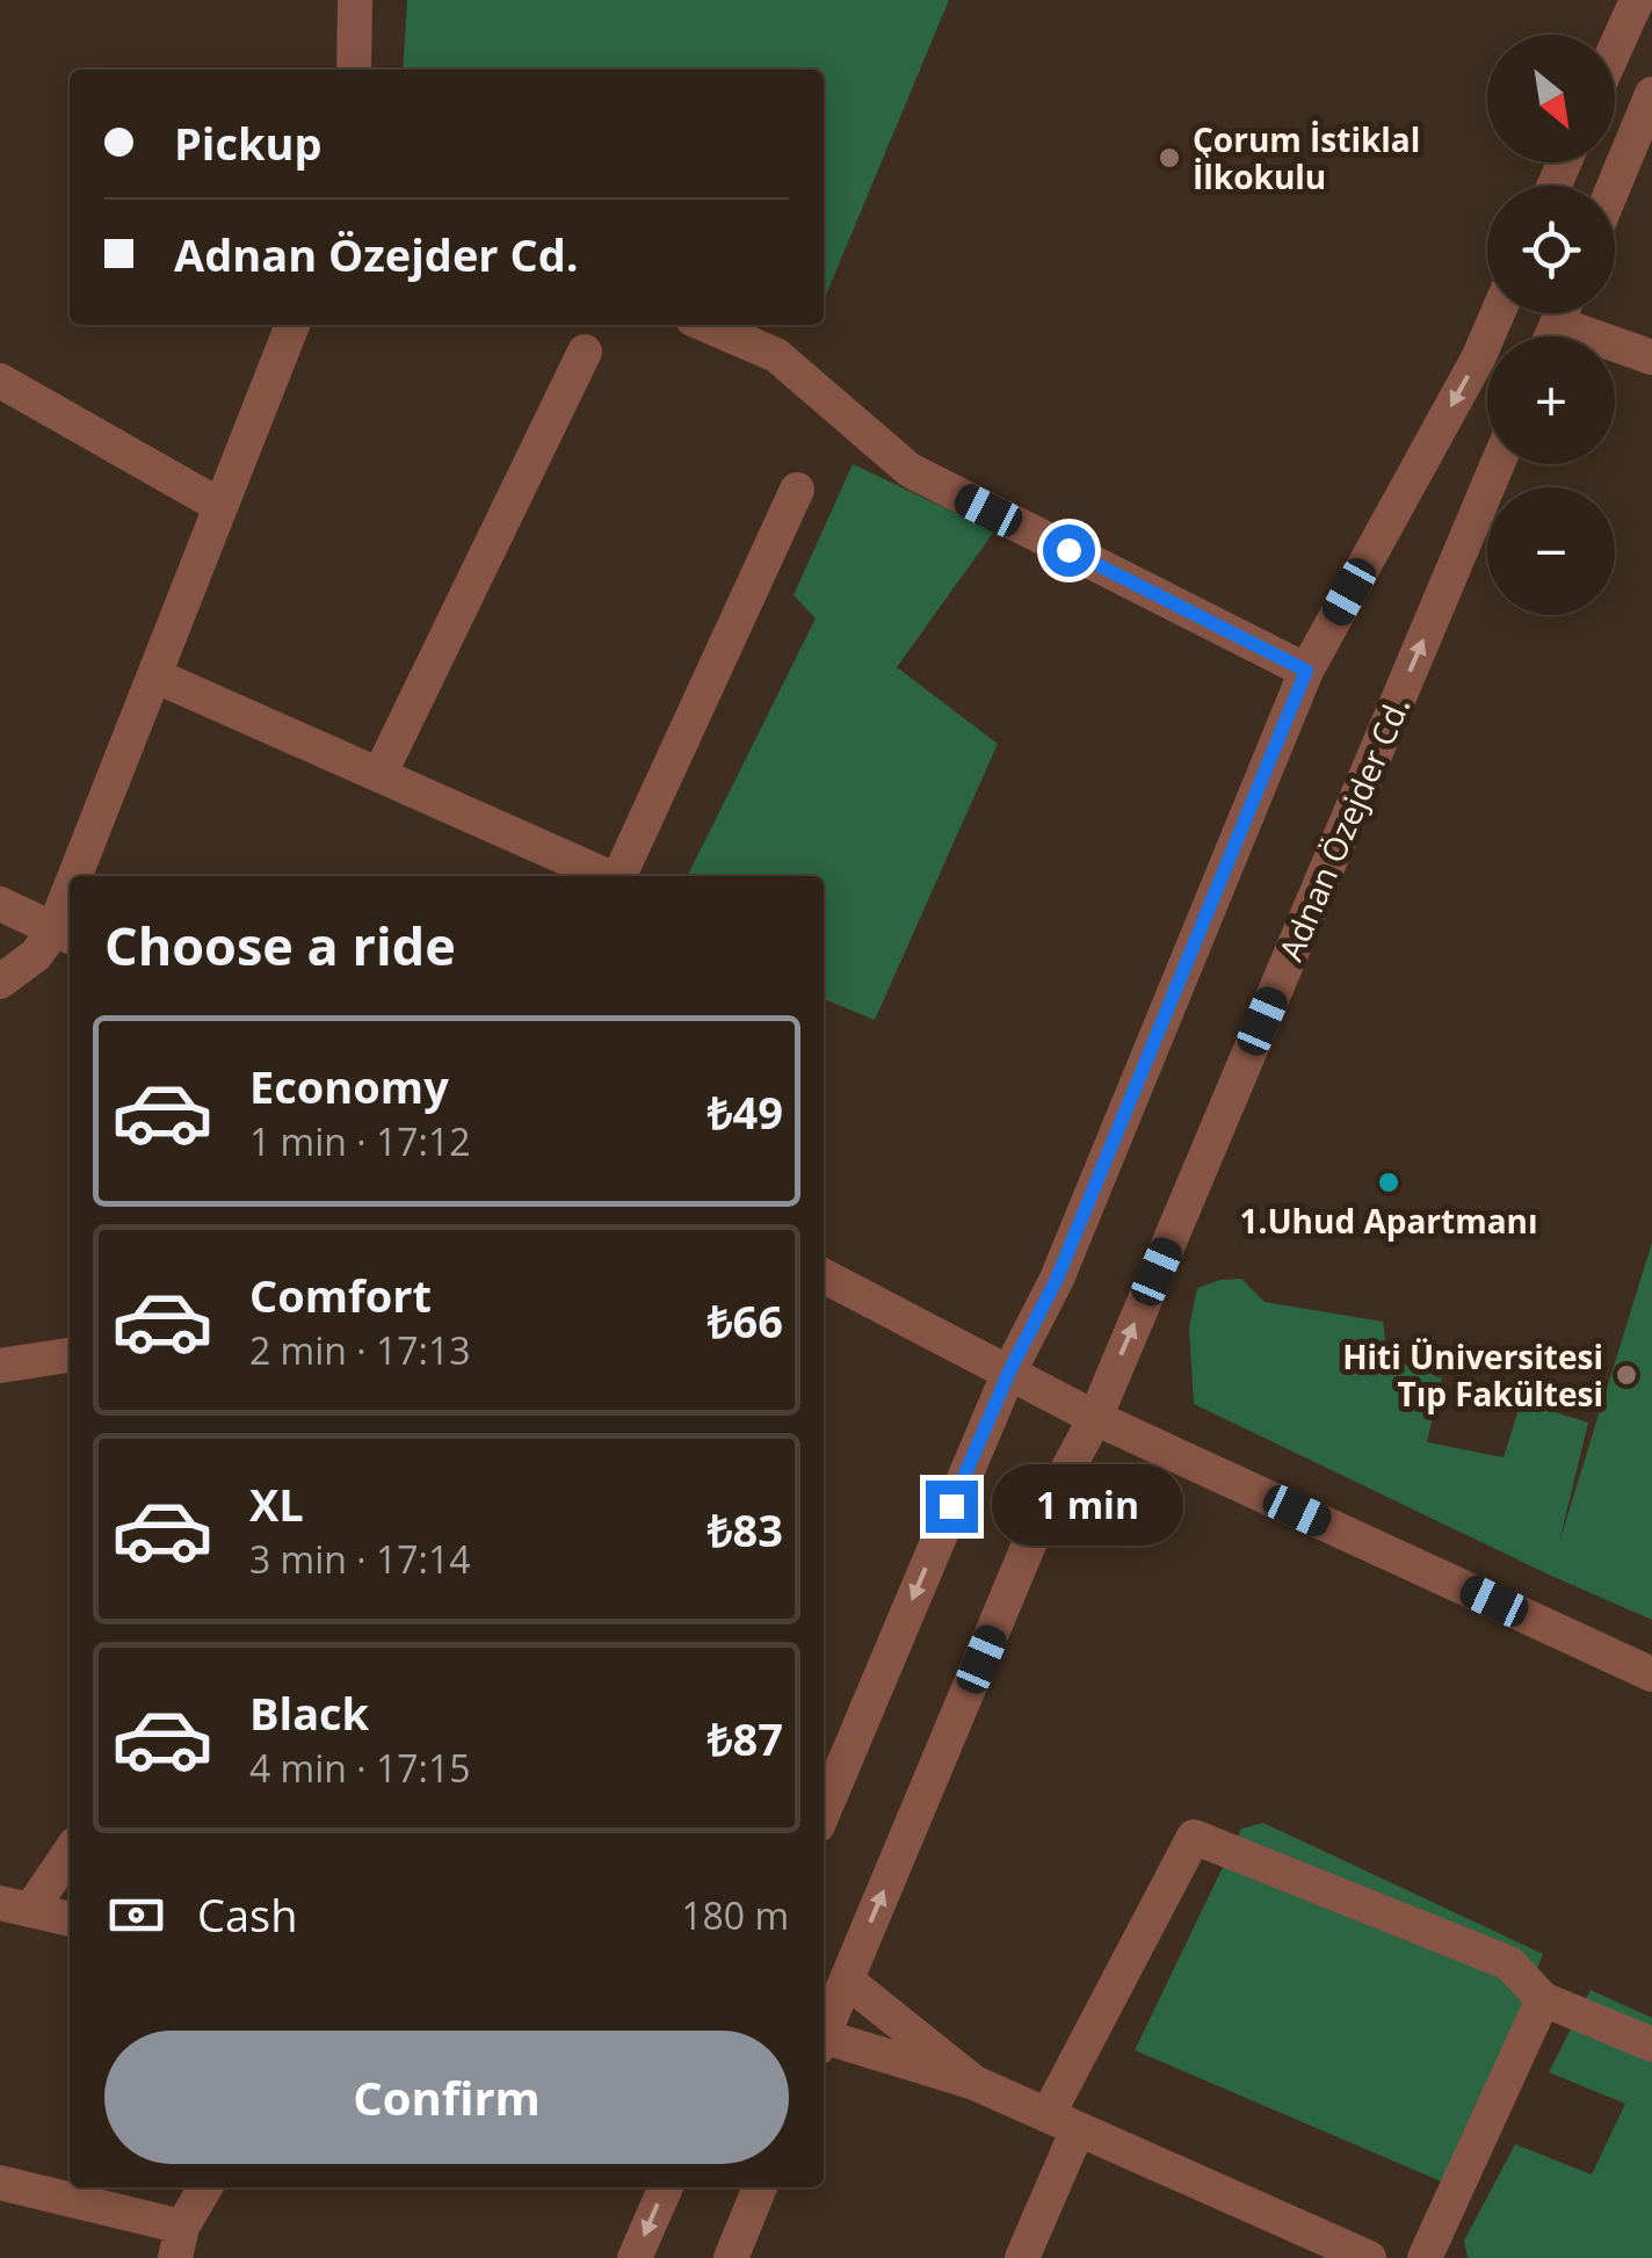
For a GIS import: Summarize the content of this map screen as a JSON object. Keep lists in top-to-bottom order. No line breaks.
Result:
{"streets":{"street":["Adnan Özejder Cd."]},"places":["Çorum İstiklal İlkokulu","1.Uhud Apartmanı","Hiti Üniversitesi Tıp Fakültesi"],"north":"bottom right","page":{"map_buttons":["+","−"],"banner":["Pickup","Adnan Özejder Cd."],"heading":"Choose a ride","list":[{"name":"Economy","note":"1 min · 17:12","value":"₺49"},{"name":"Comfort","note":"2 min · 17:13","value":"₺66"},{"name":"XL","note":"3 min · 17:14","value":"₺83"},{"name":"Black","note":"4 min · 17:15","value":"₺87"}],"bubble":"1 min","pay":["Cash","180 m"],"buttons":"Confirm"}}
